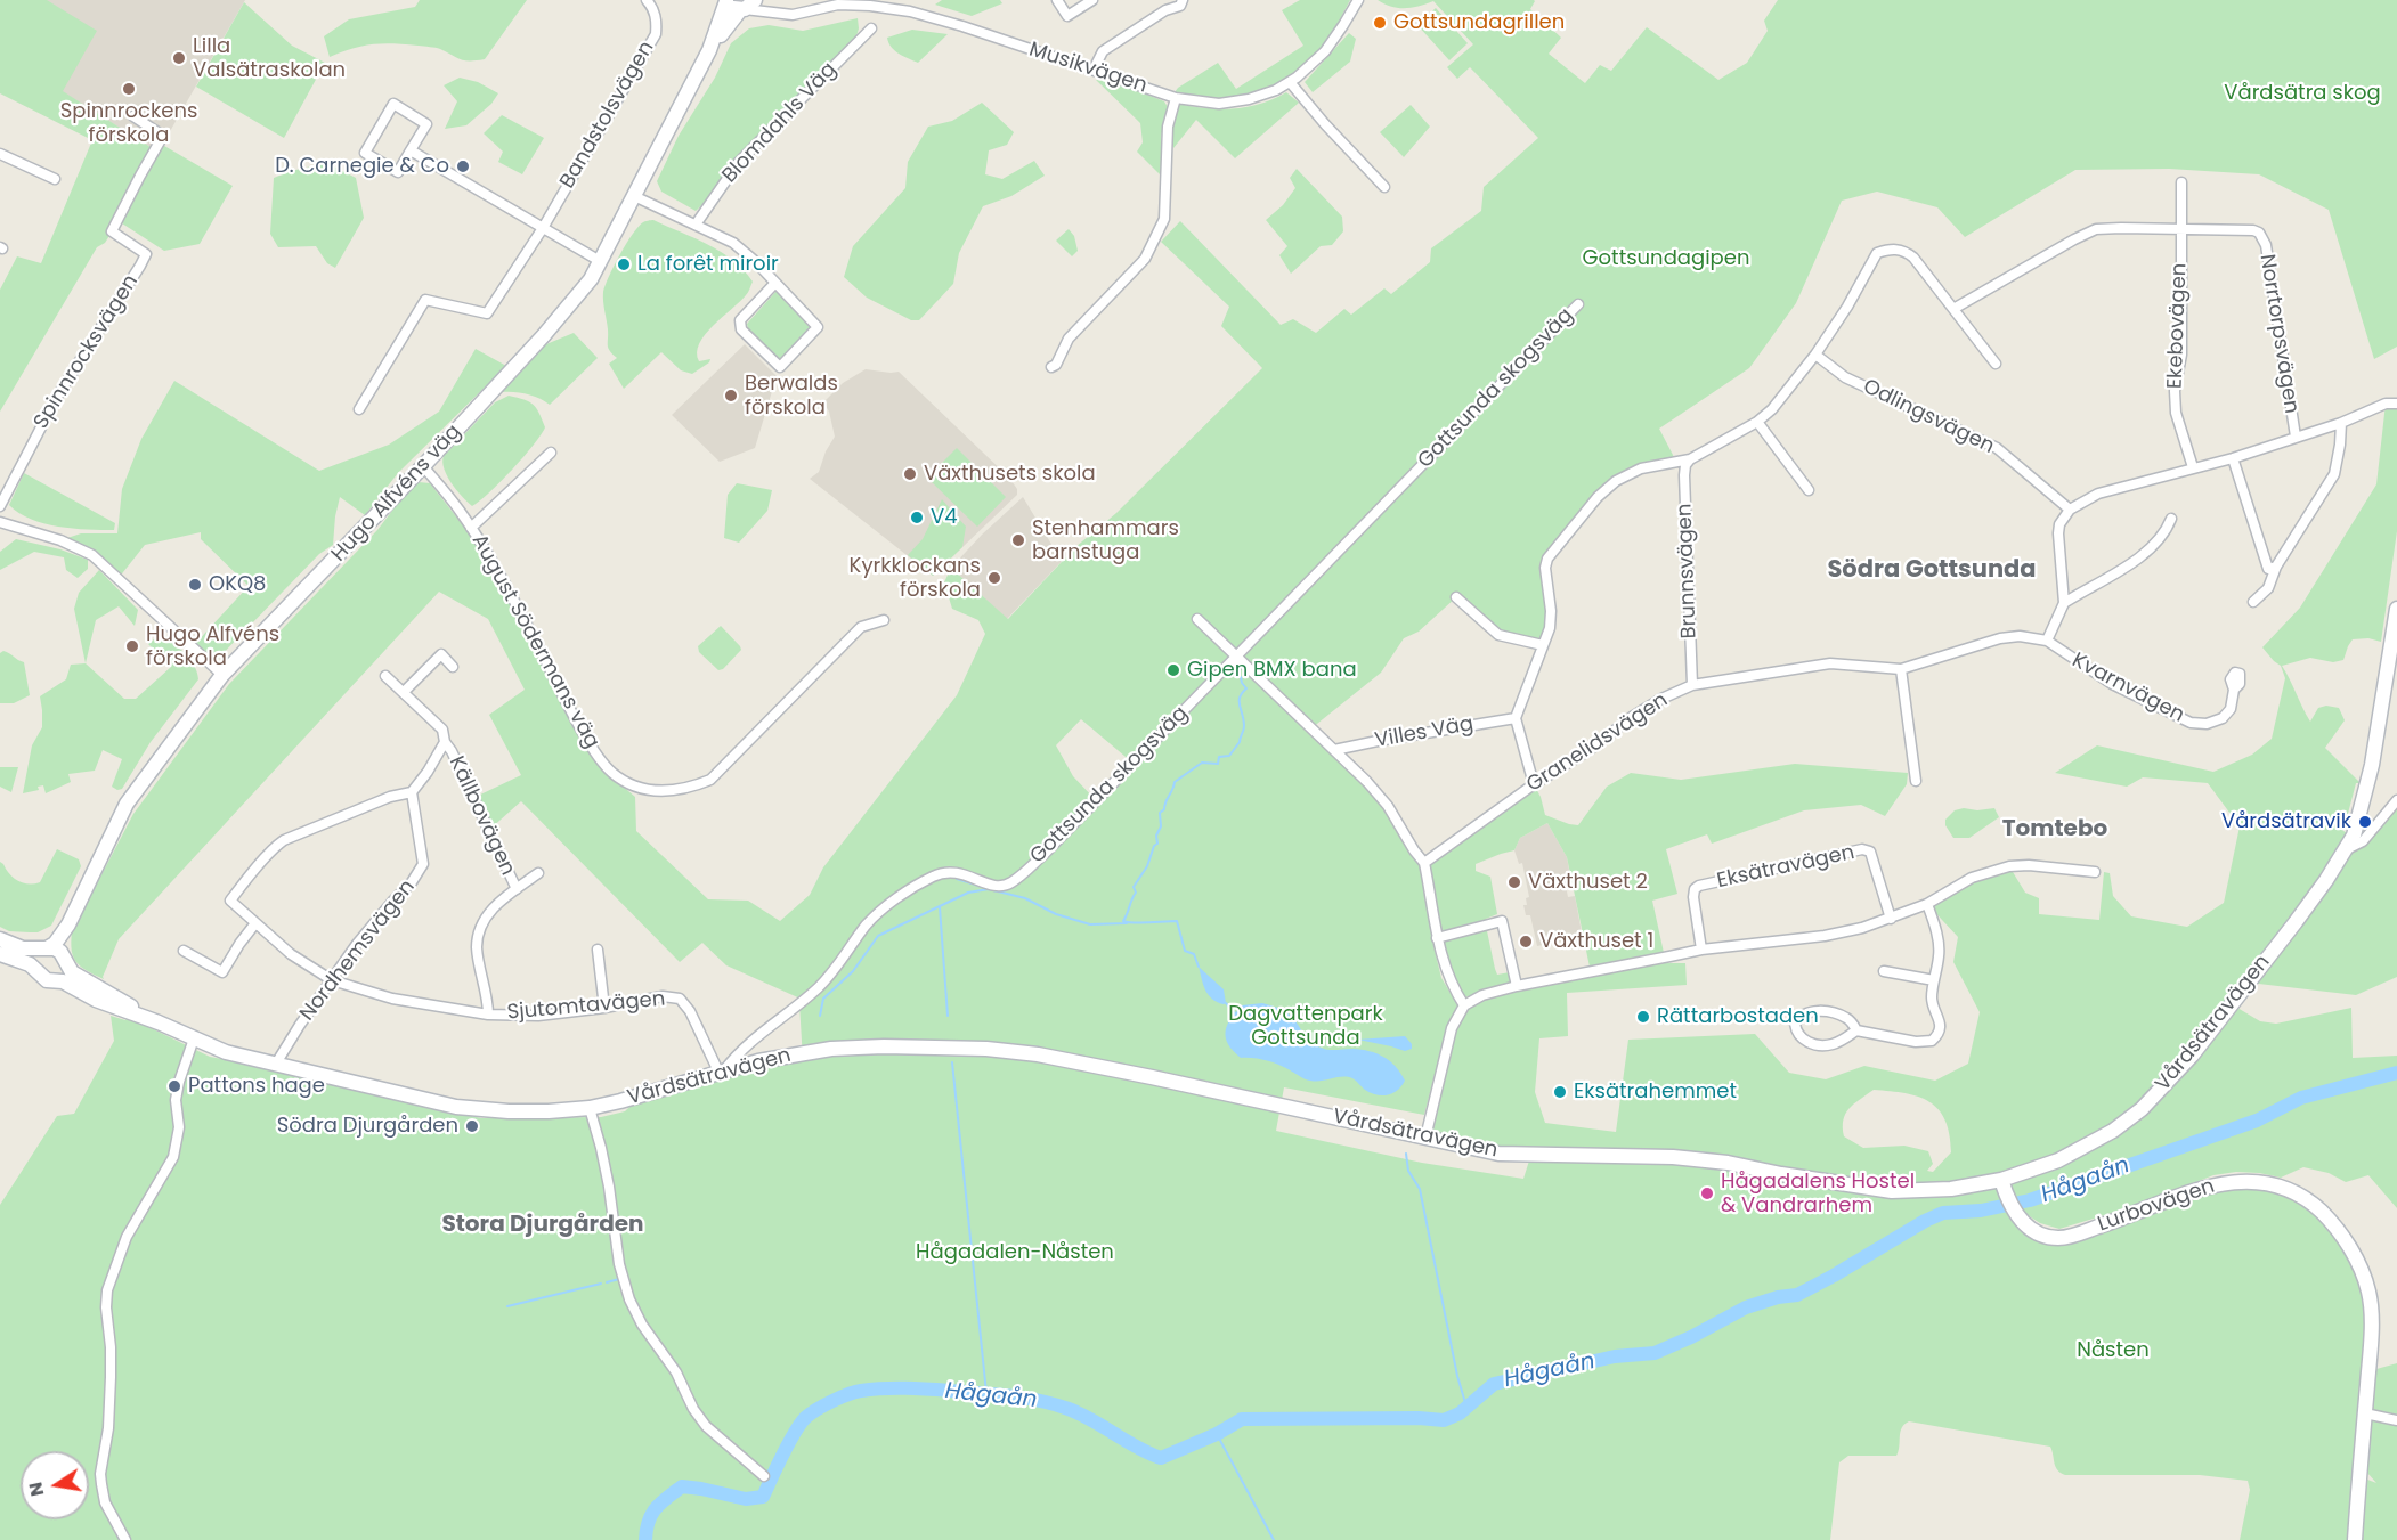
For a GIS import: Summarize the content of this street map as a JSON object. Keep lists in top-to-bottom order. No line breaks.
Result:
{"streets":{"street":["Musikvägen","Bandstolsvägen","Blomdahls Väg","Ekebovägen","Norrtorpsvägen","Spinnrocksvägen","Gottsunda skogsväg","Odlingsvägen","Hugo Alfvéns väg","Brunnsvägen","August Södermans väg","Kvarnvägen","Villes Väg","Granelidsvägen","Källbovägen","Eksätravägen","Nordhemsvägen","Sjutomtavägen","Vårdsätravägen","Lurbovägen"]},"crossings":[["Musikvägen","Hugo Alfvéns väg"],["Ekebovägen","Norrtorpsvägen"],["Gottsunda skogsväg","Sjutomtavägen"],["Gottsunda skogsväg","Vårdsätravägen"],["Hugo Alfvéns väg","August Södermans väg"],["Hugo Alfvéns väg","Vårdsätravägen"],["Brunnsvägen","Granelidsvägen"],["Kvarnvägen","Granelidsvägen"],["Källbovägen","Nordhemsvägen"],["Nordhemsvägen","Sjutomtavägen"],["Nordhemsvägen","Vårdsätravägen"],["Sjutomtavägen","Vårdsätravägen"],["Vårdsätravägen","Lurbovägen"]],"districts":["Södra Gottsunda","Tomtebo","Stora Djurgården"],"water":["Hågaån"],"parks":["Vårdsätra skog","Gottsundagipen","Dagvattenpark Gottsunda","Hågadalen-Nåsten","Nåsten"],"places":["Gottsundagrillen","Lilla Valsätraskolan","Spinnrockens förskola","D. Carnegie & Co","La forêt miroir","Berwalds förskola","Växthusets skola","V4","Stenhammars barnstuga","Kyrkklockans förskola","OKQ8","Hugo Alfvéns förskola","Gipen BMX bana","Vårdsätravik","Växthuset 2","Växthuset 1","Rättarbostaden","Pattons hage","Eksätrahemmet","Södra Djurgården","Hågadalens Hostel & Vandrarhem"],"north":"left"}
